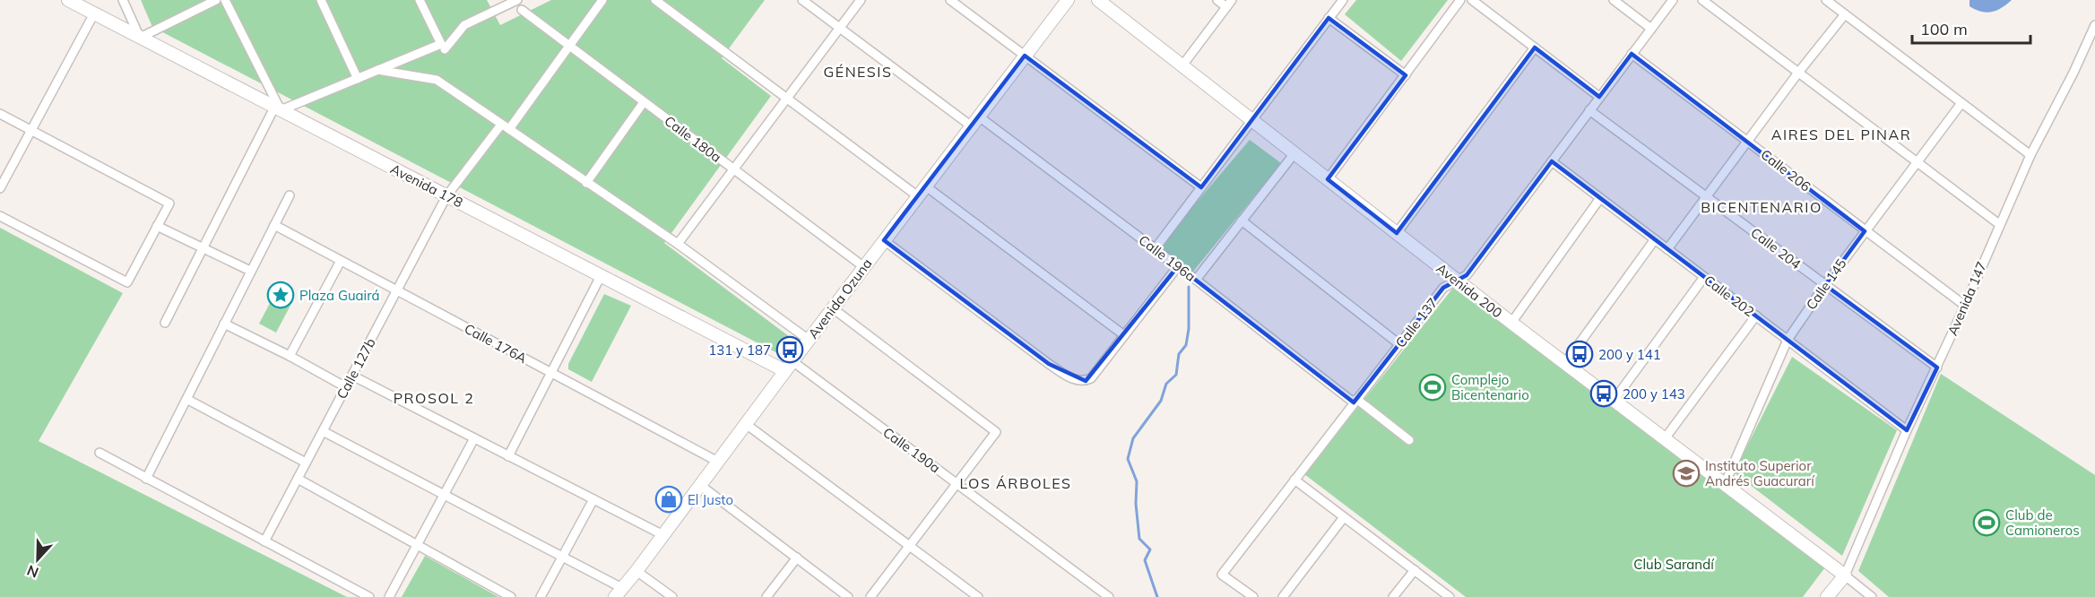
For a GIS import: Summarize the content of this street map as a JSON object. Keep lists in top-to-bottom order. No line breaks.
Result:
{"streets":{"main road":["Avenida 178","Avenida 200","Avenida Ozuna"],"street":["Calle 180a","Calle 206","Calle 204","Calle 196a","Calle 145","Calle 202","Avenida 147","Calle 137","Calle 176A","Calle 127b","Calle 190a"]},"crossings":[["Calle 180a","Avenida Ozuna"],["Calle 180a","Calle 127b"],["Calle 206","Calle 145"],["Calle 206","Avenida 147"],["Calle 206","Calle 137"],["Avenida 178","Avenida Ozuna"],["Avenida 178","Calle 127b"],["Avenida 178","Calle 190a"],["Calle 204","Calle 145"],["Calle 204","Avenida 147"],["Calle 204","Calle 137"],["Calle 196a","Avenida Ozuna"],["Calle 196a","Calle 137"],["Calle 145","Avenida 200"],["Calle 145","Calle 202"],["Avenida 200","Avenida 147"],["Avenida 200","Calle 137"],["Calle 202","Avenida 147"],["Calle 202","Calle 137"],["Avenida Ozuna","Calle 176A"],["Avenida Ozuna","Calle 190a"],["Calle 176A","Calle 127b"]],"districts":["GÉNESIS","AIRES DEL PINAR","BICENTENARIO","PROSOL 2","LOS ÁRBOLES"],"parks":["Club Sarandí"],"places":{"place":["Plaza Guairá"],"bus stop":["131 y 187","200 y 141","200 y 143"],"sports":["Complejo Bicentenario","Club de Camioneros"],"school or university":["Instituto Superior Andrés Guacurarí"],"shop":["El Justo"]},"scale_bar":"100 m","north":"bottom"}
